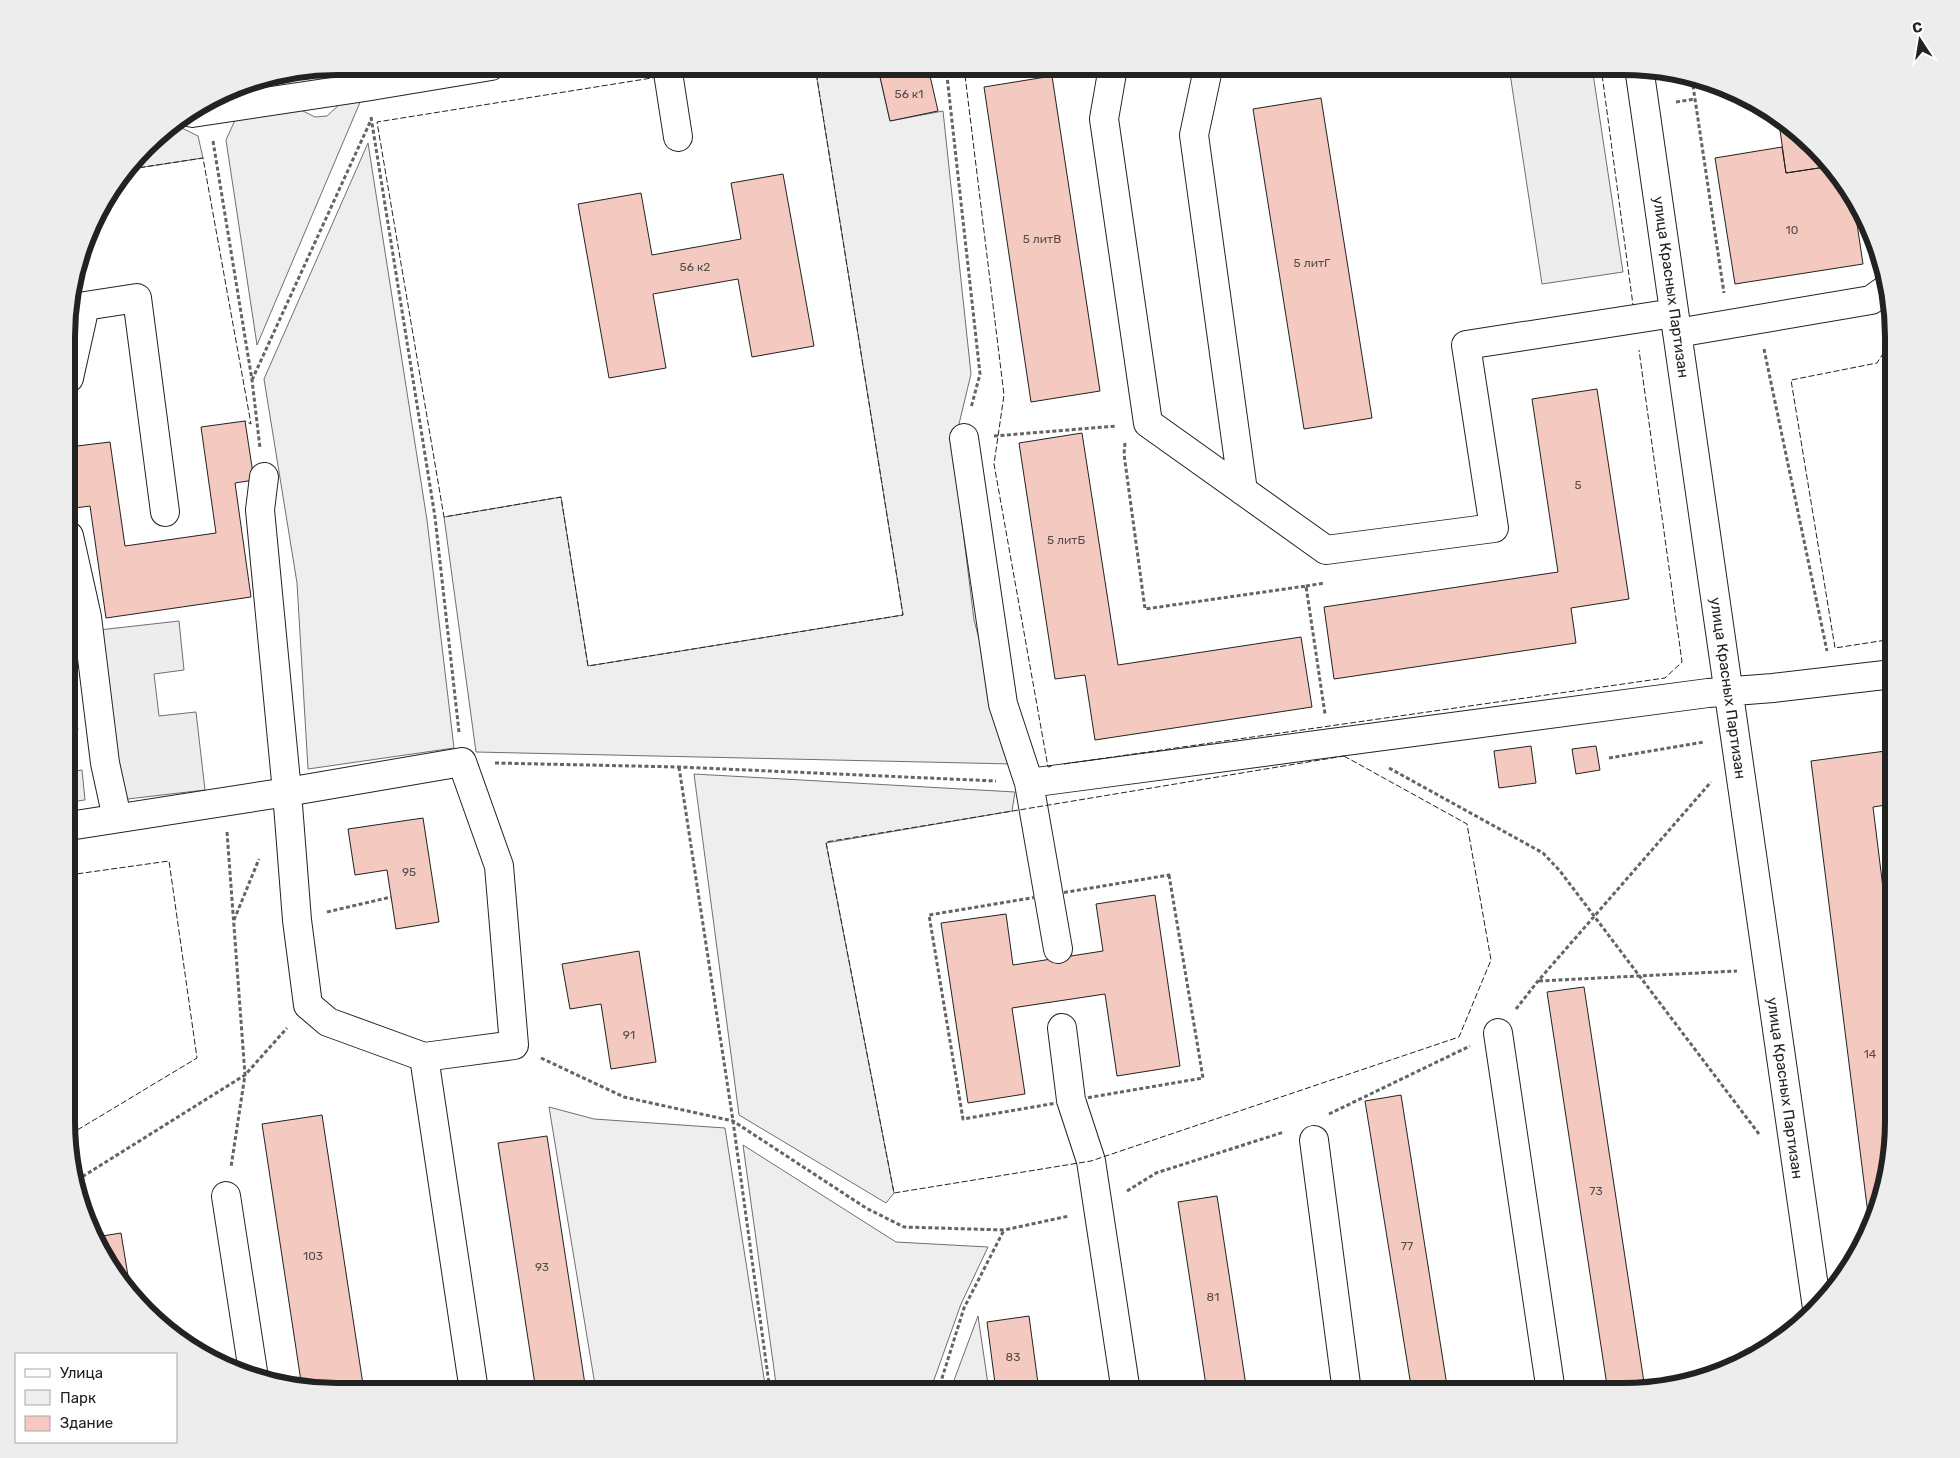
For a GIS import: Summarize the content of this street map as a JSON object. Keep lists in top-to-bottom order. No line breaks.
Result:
{"streets":{"street":["улица Красных Партизан"]},"house_numbers":["56 к1","10","5 литВ","5 литГ","56 к2","5","5 литБ","95","91","14","73","77","103","93","81","83"],"legend":["Улица","Парк","Здание"],"north":"top"}
